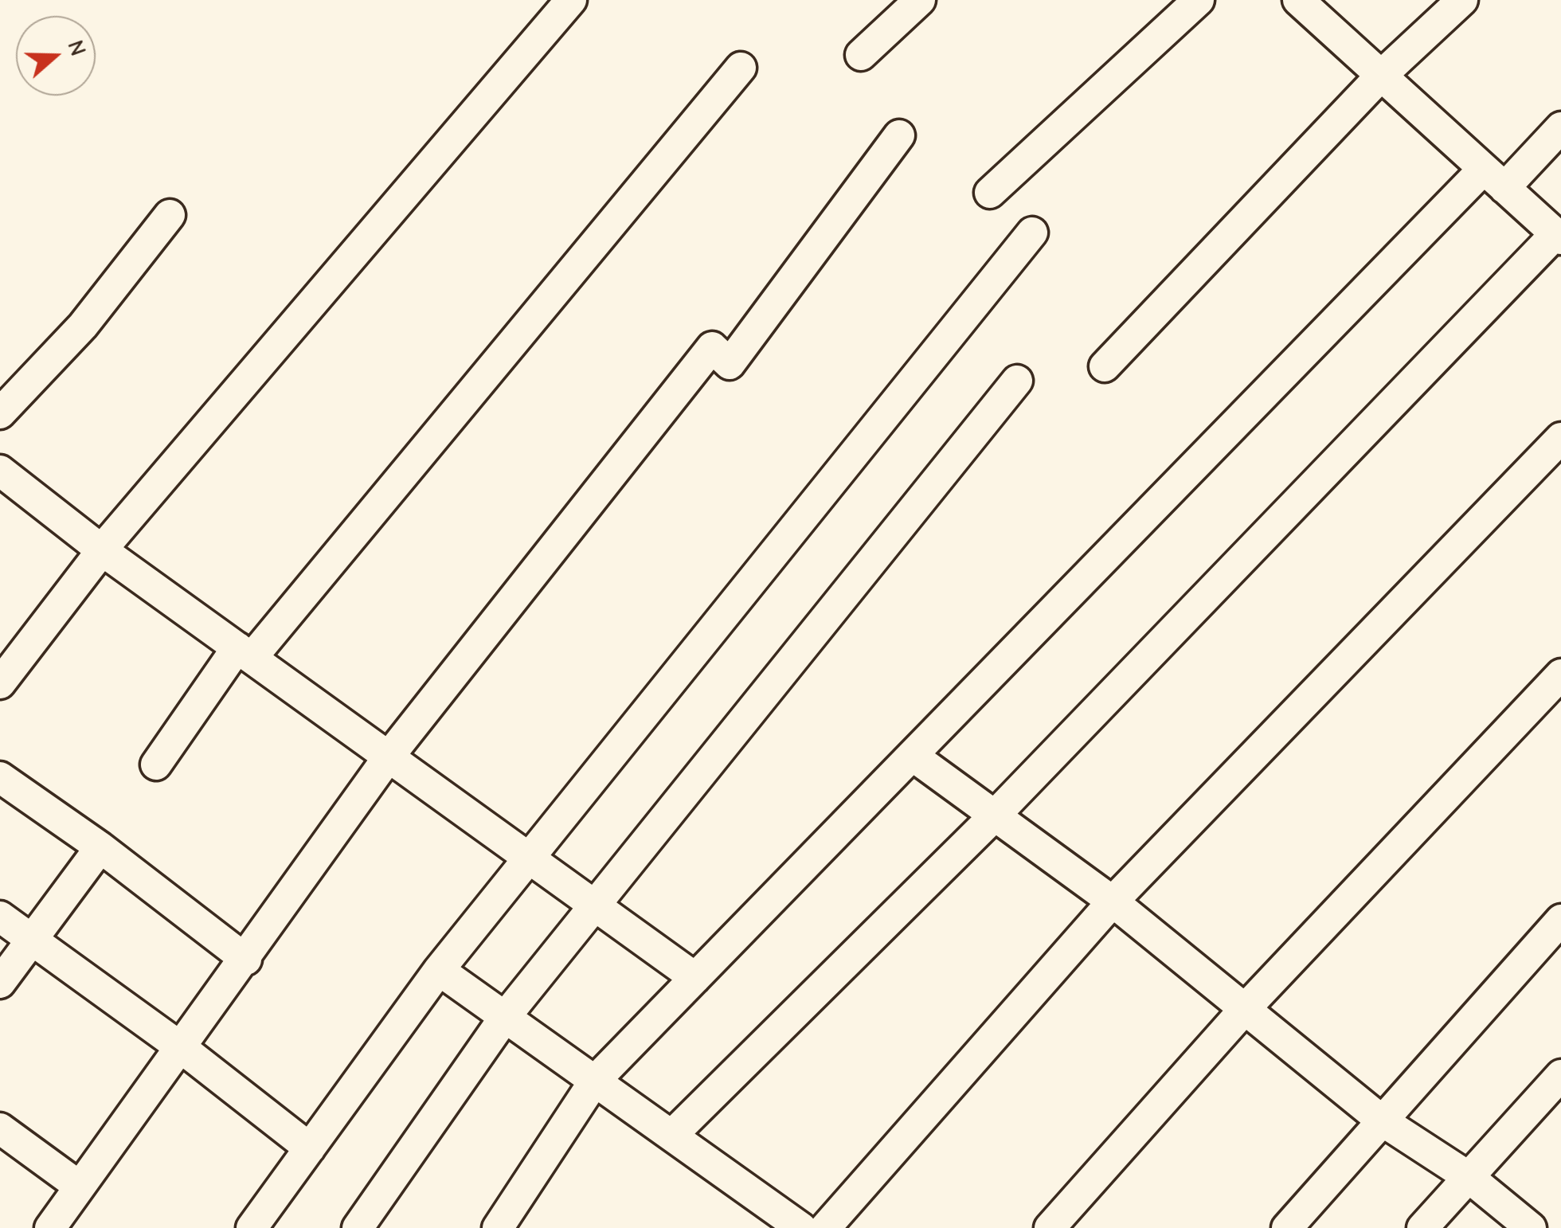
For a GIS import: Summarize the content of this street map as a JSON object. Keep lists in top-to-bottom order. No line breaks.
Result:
{"north":"right"}
